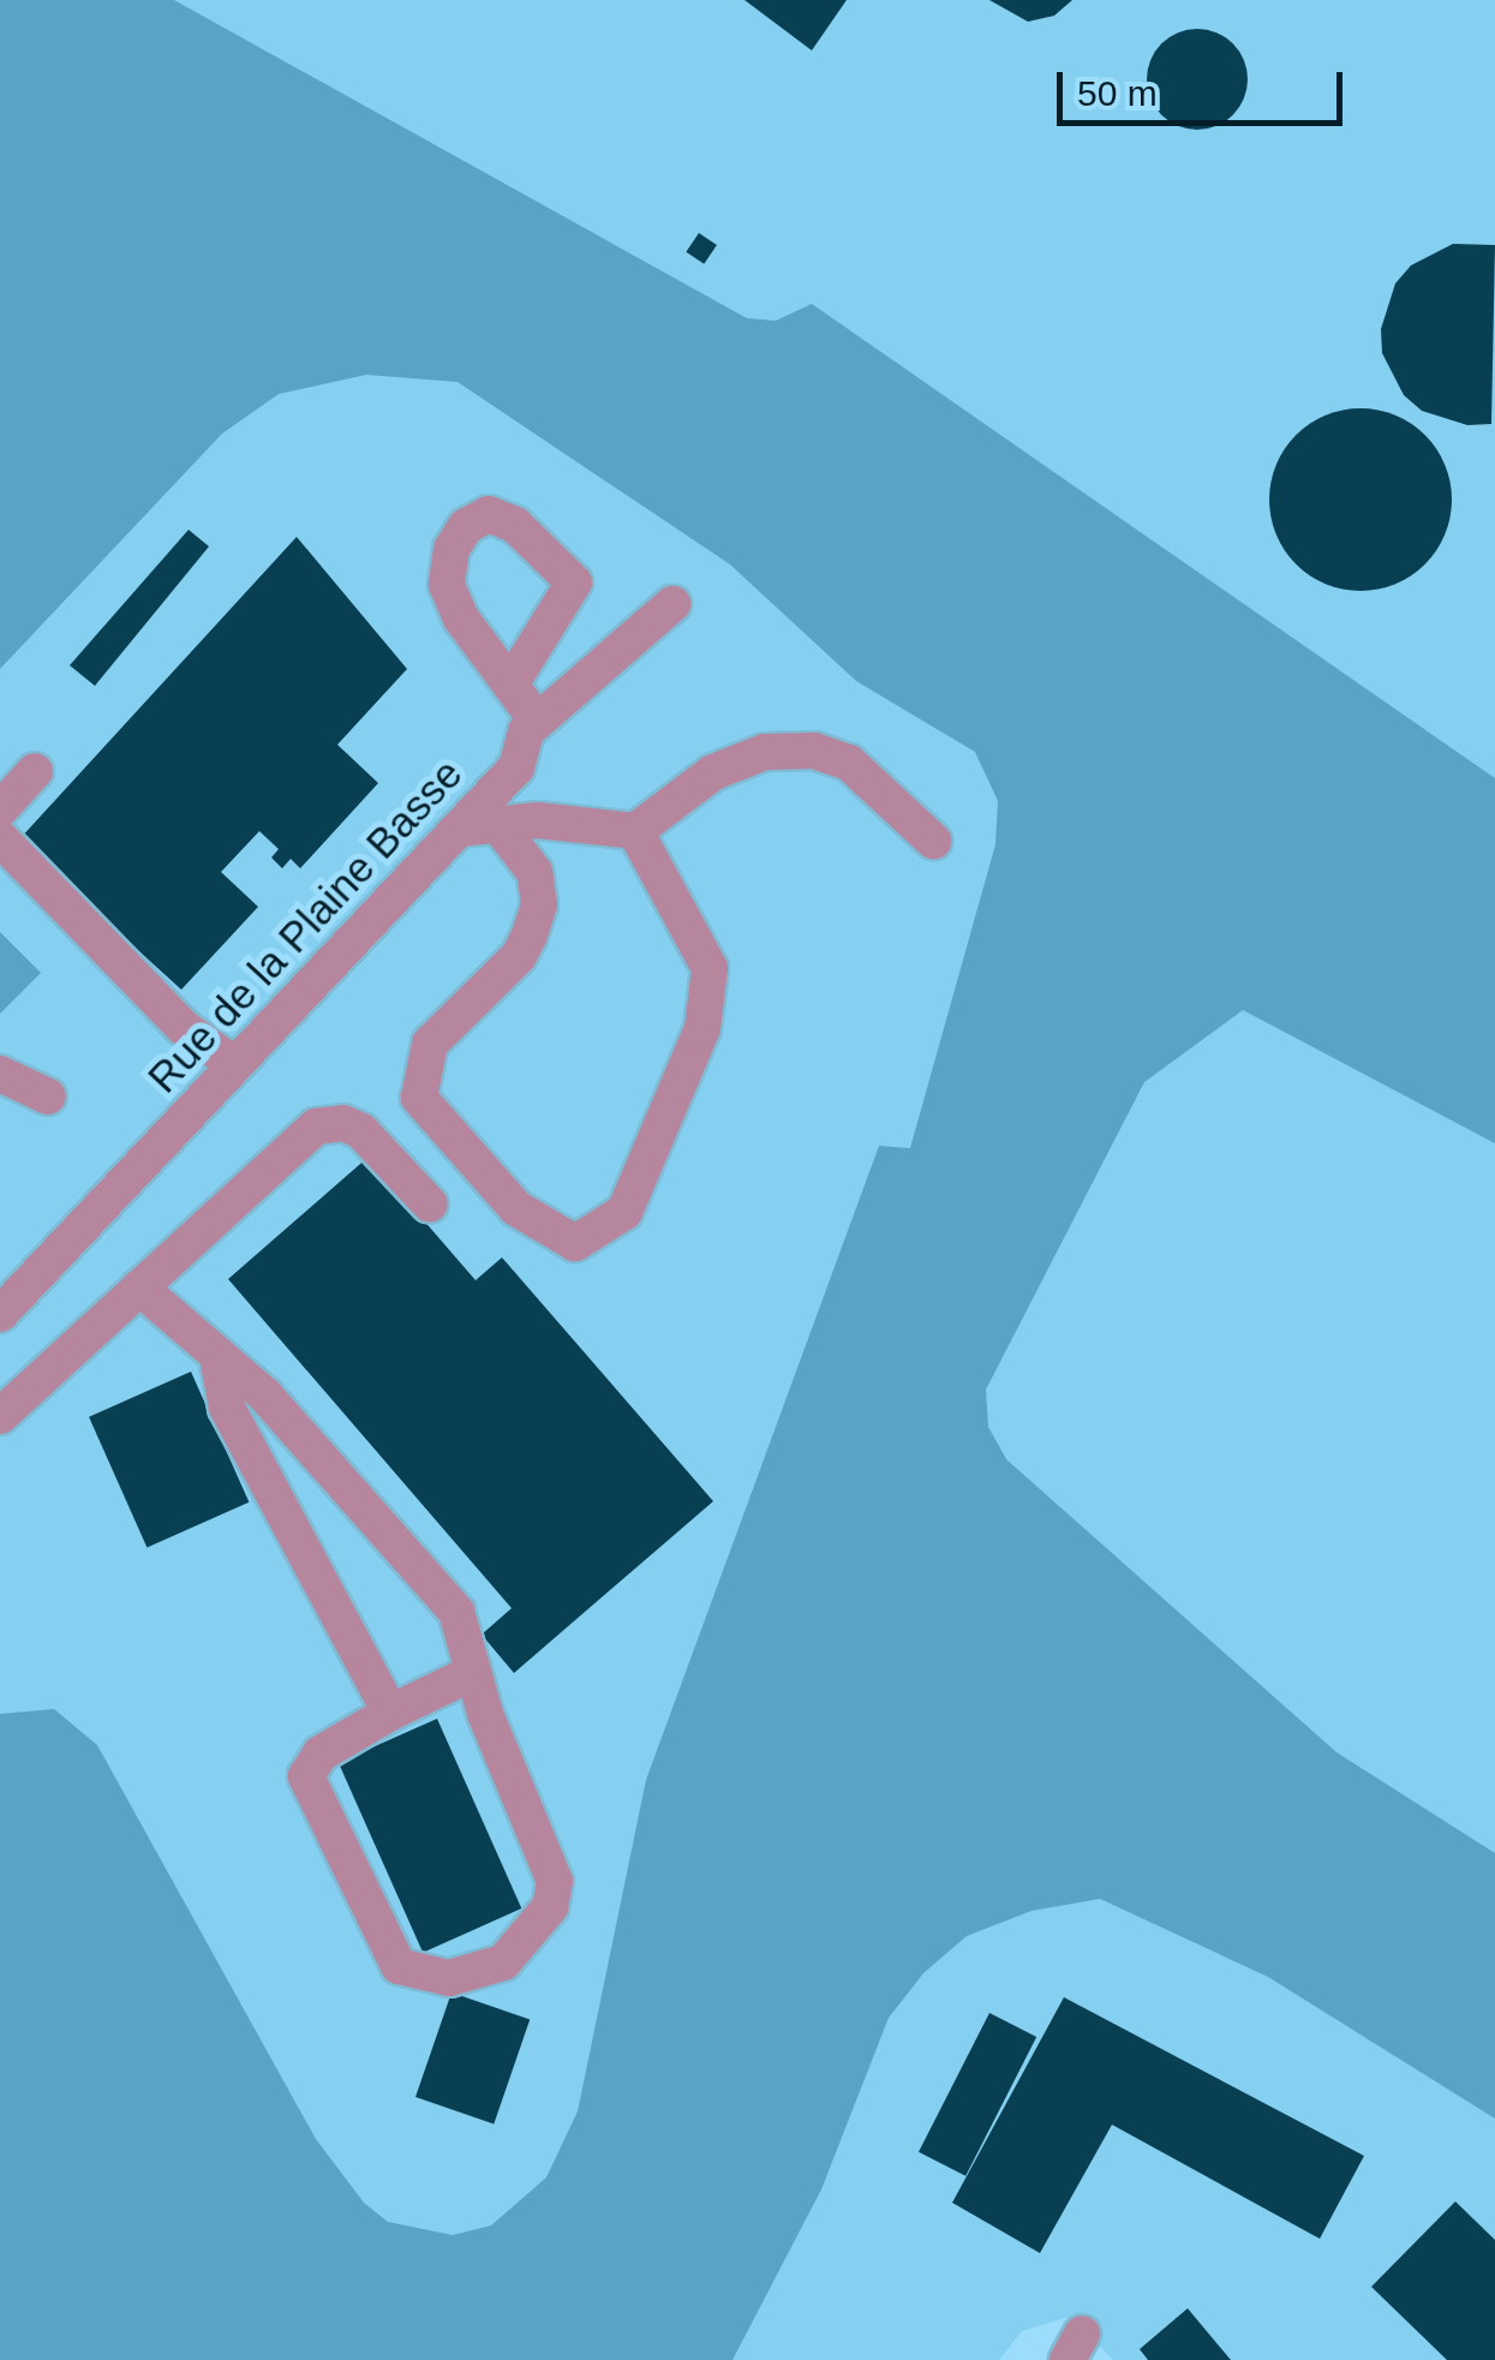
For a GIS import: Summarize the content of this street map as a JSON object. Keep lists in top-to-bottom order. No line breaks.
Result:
{"streets":{"street":["Rue de la Plaine Basse"]},"scale_bar":"50 m"}
